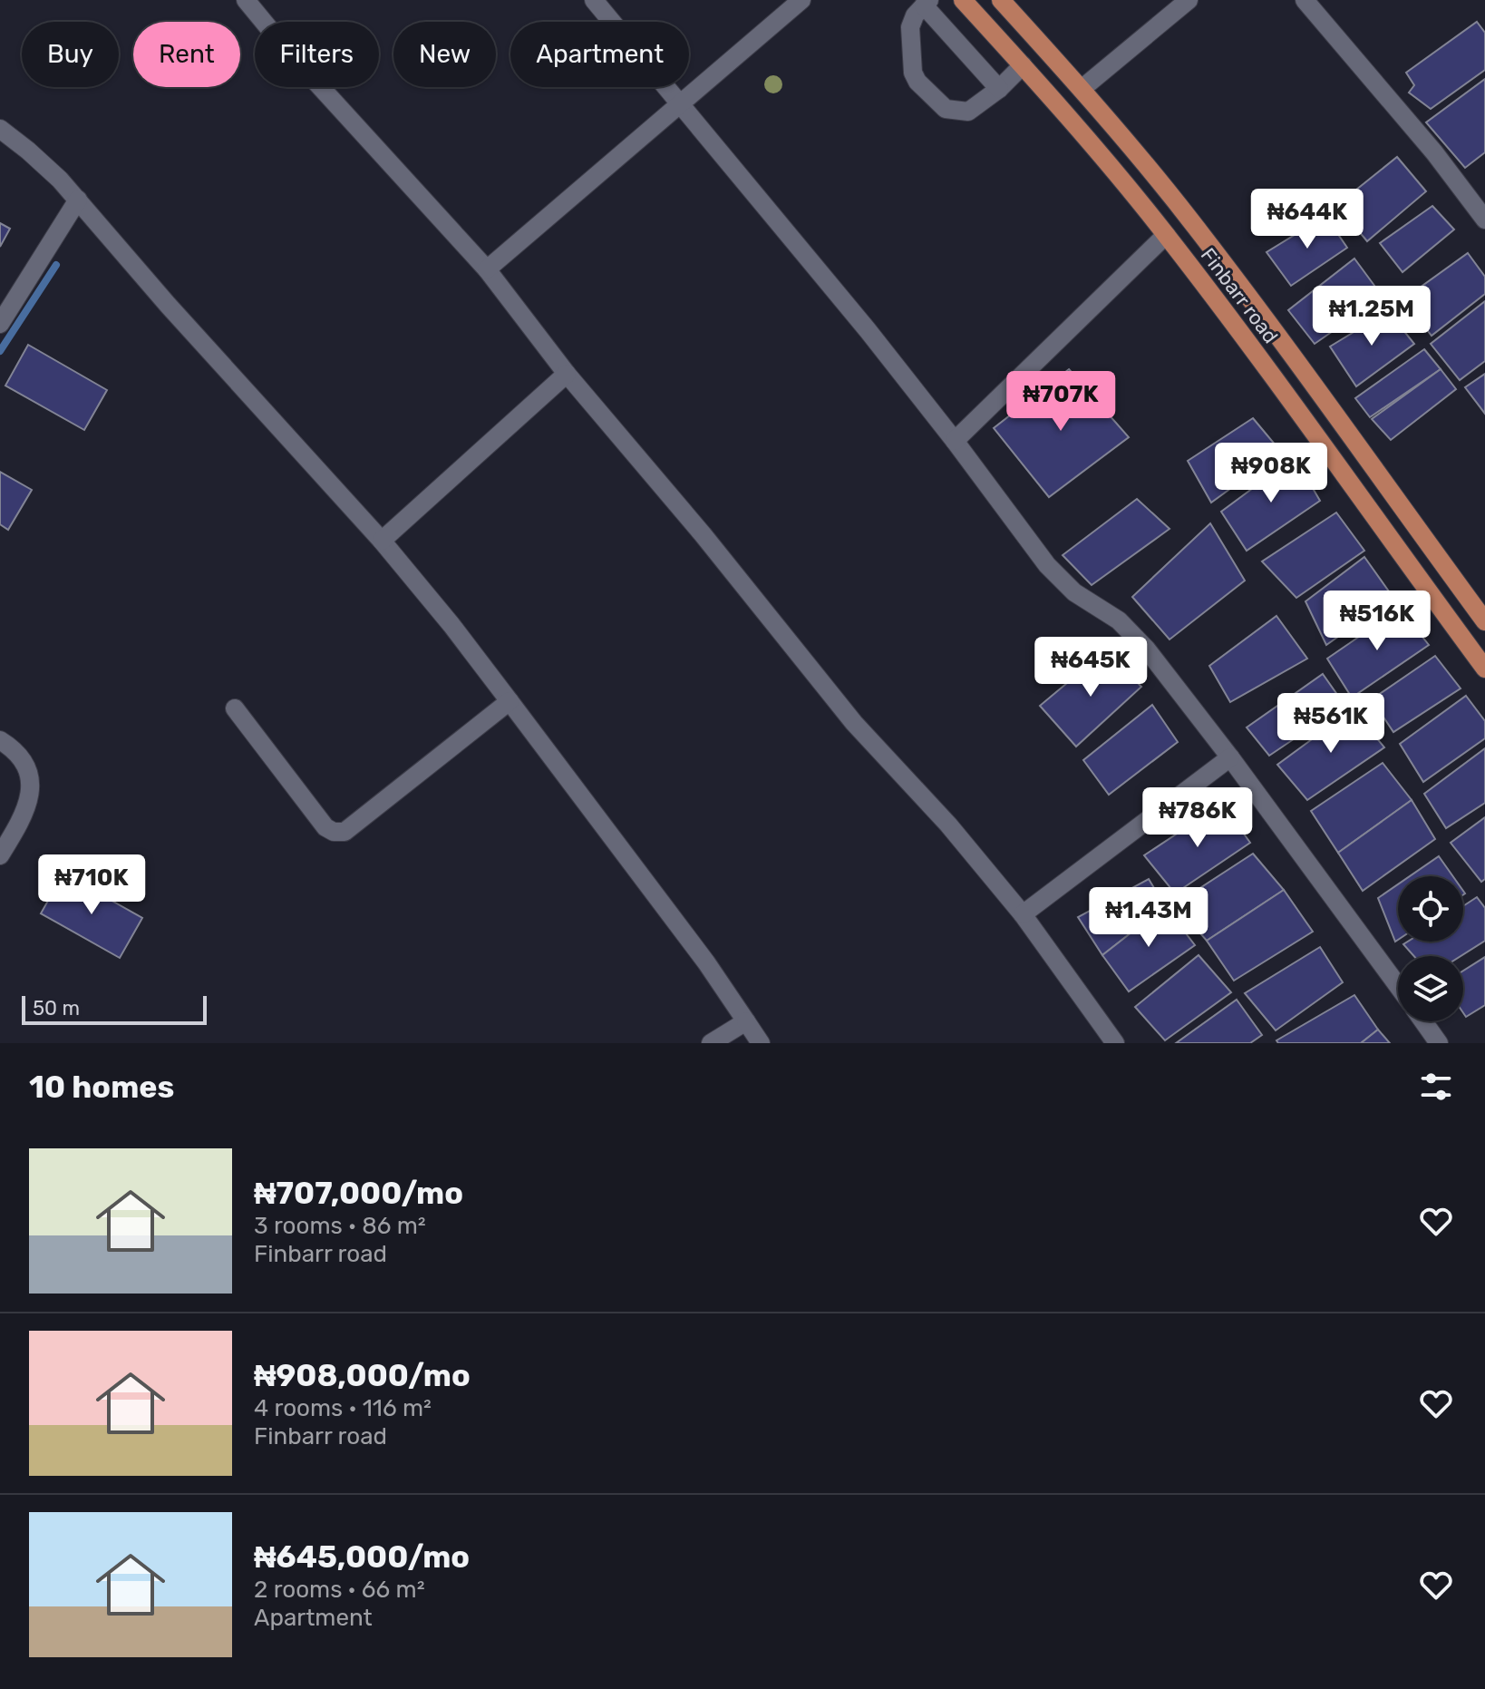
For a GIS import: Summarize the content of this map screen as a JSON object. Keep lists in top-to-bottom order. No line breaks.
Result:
{"streets":{"main road":["Finbarr road"]},"scale_bar":"50 m","page":{"chip":["Buy","Rent","Filters","New","Apartment"],"price":["₦644K","₦1.25M","₦707K","₦908K","₦516K","₦645K","₦561K","₦786K","₦710K","₦1.43M"],"scale":"50 m","heading":"10 homes","list":[{"name":"₦707,000/mo","note":"3 rooms · 86 m² · Finbarr road"},{"name":"₦908,000/mo","note":"4 rooms · 116 m² · Finbarr road"},{"name":"₦645,000/mo","note":"2 rooms · 66 m² · Apartment"}]}}
